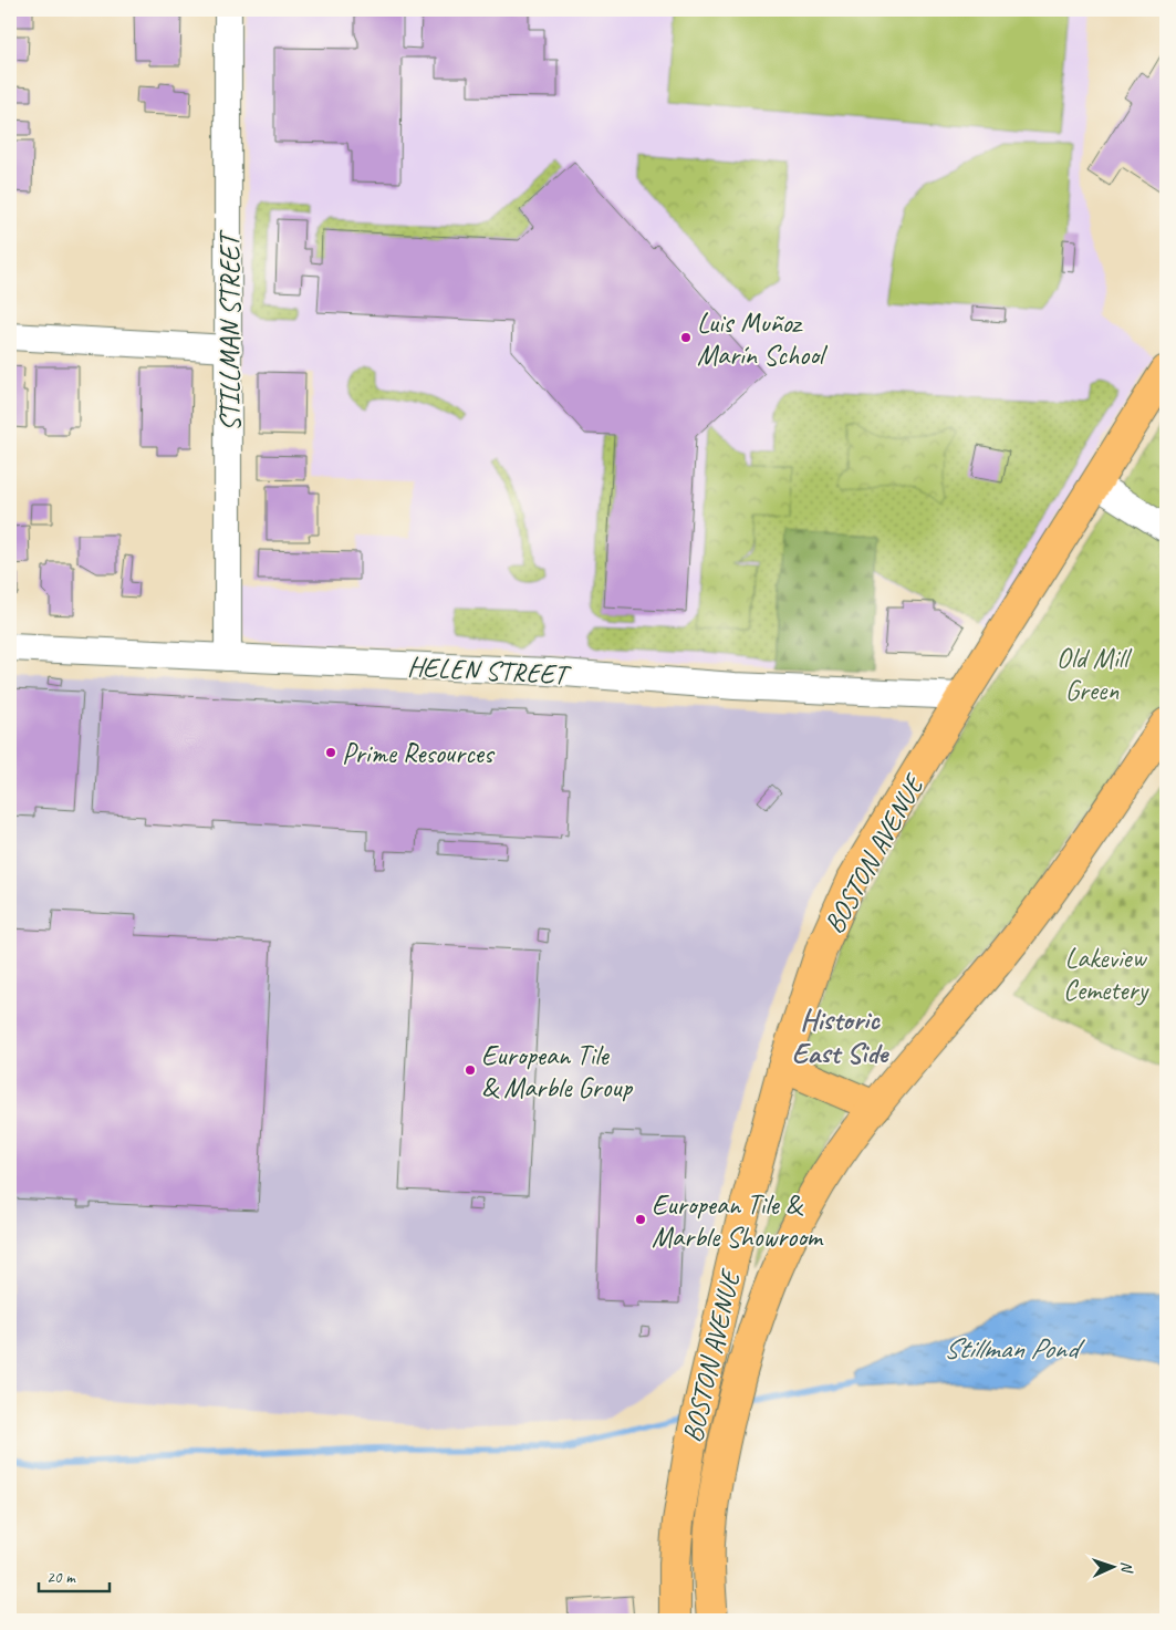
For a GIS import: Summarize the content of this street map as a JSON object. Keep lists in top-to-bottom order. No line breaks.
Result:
{"streets":{"main road":["BOSTON AVENUE"],"street":["STILLMAN STREET","HELEN STREET"]},"crossings":[["STILLMAN STREET","HELEN STREET"],["HELEN STREET","BOSTON AVENUE"]],"districts":["Historic East Side"],"water":["Stillman Pond"],"parks":["Old Mill Green","Lakeview Cemetery"],"places":["Luis Muñoz Marín School","Prime Resources","European Tile & Marble Group","European Tile & Marble Showroom"],"scale_bar":"20 m","north":"right"}
